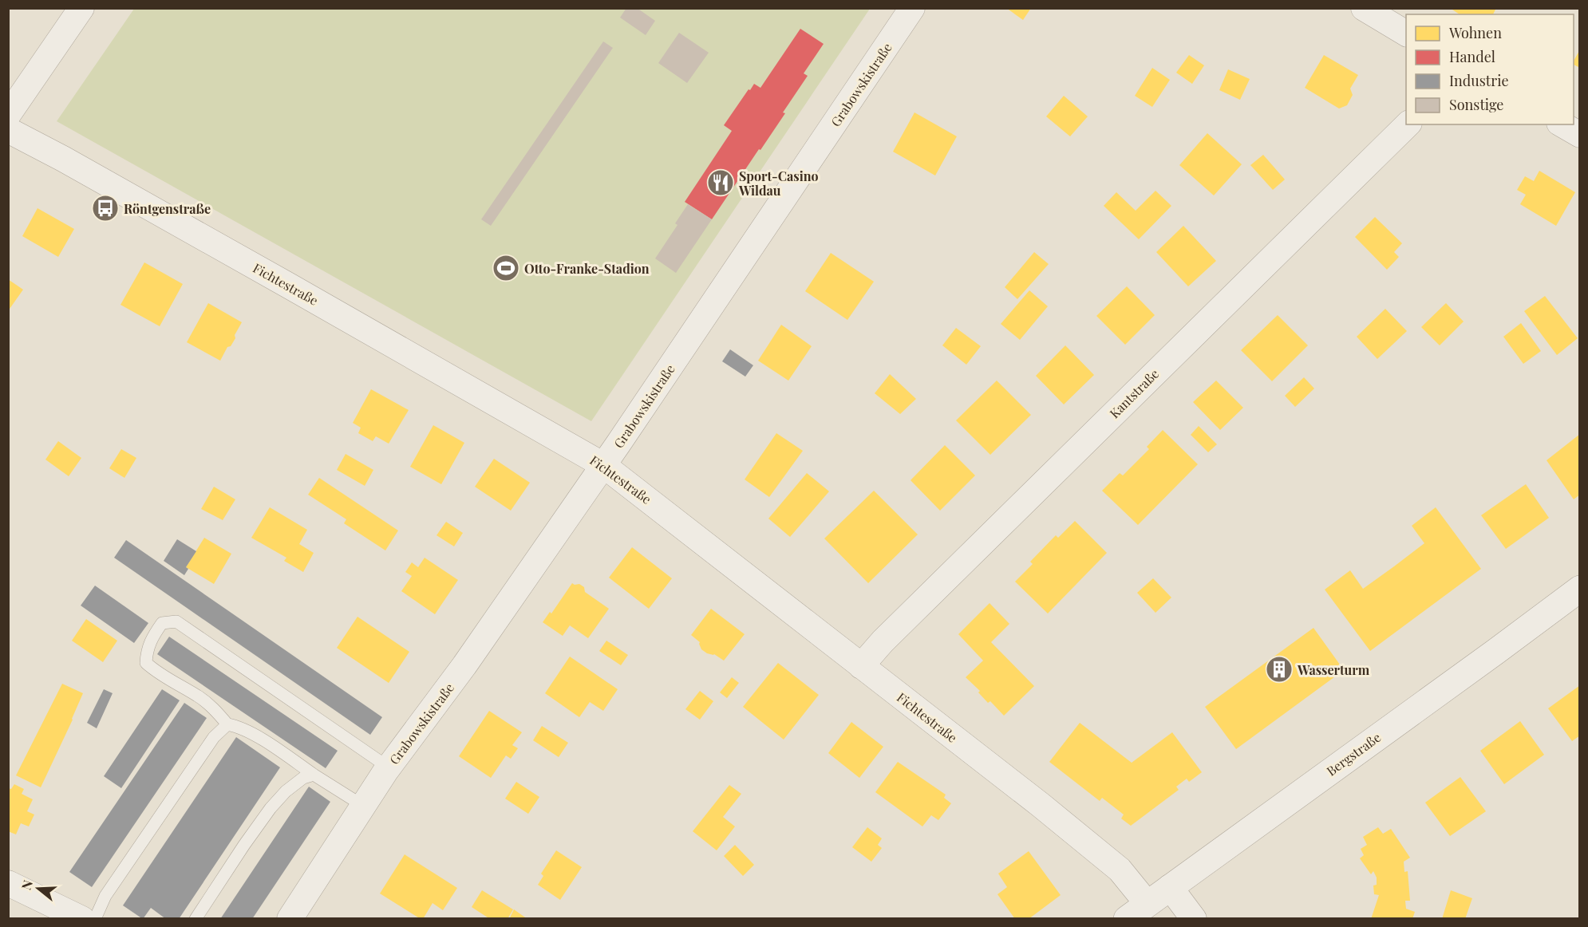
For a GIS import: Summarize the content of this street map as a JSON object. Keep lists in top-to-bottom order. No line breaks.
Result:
{"streets":{"street":["Grabowskistraße","Fichtestraße","Kantstraße","Bergstraße"]},"crossings":[["Grabowskistraße","Fichtestraße"],["Fichtestraße","Kantstraße"],["Fichtestraße","Bergstraße"]],"places":{"restaurant":["Sport-Casino Wildau"],"bus stop":["Röntgenstraße"],"sports":["Otto-Franke-Stadion"],"building":["Wasserturm"]},"legend":["Wohnen","Handel","Industrie","Sonstige"],"north":"left"}
